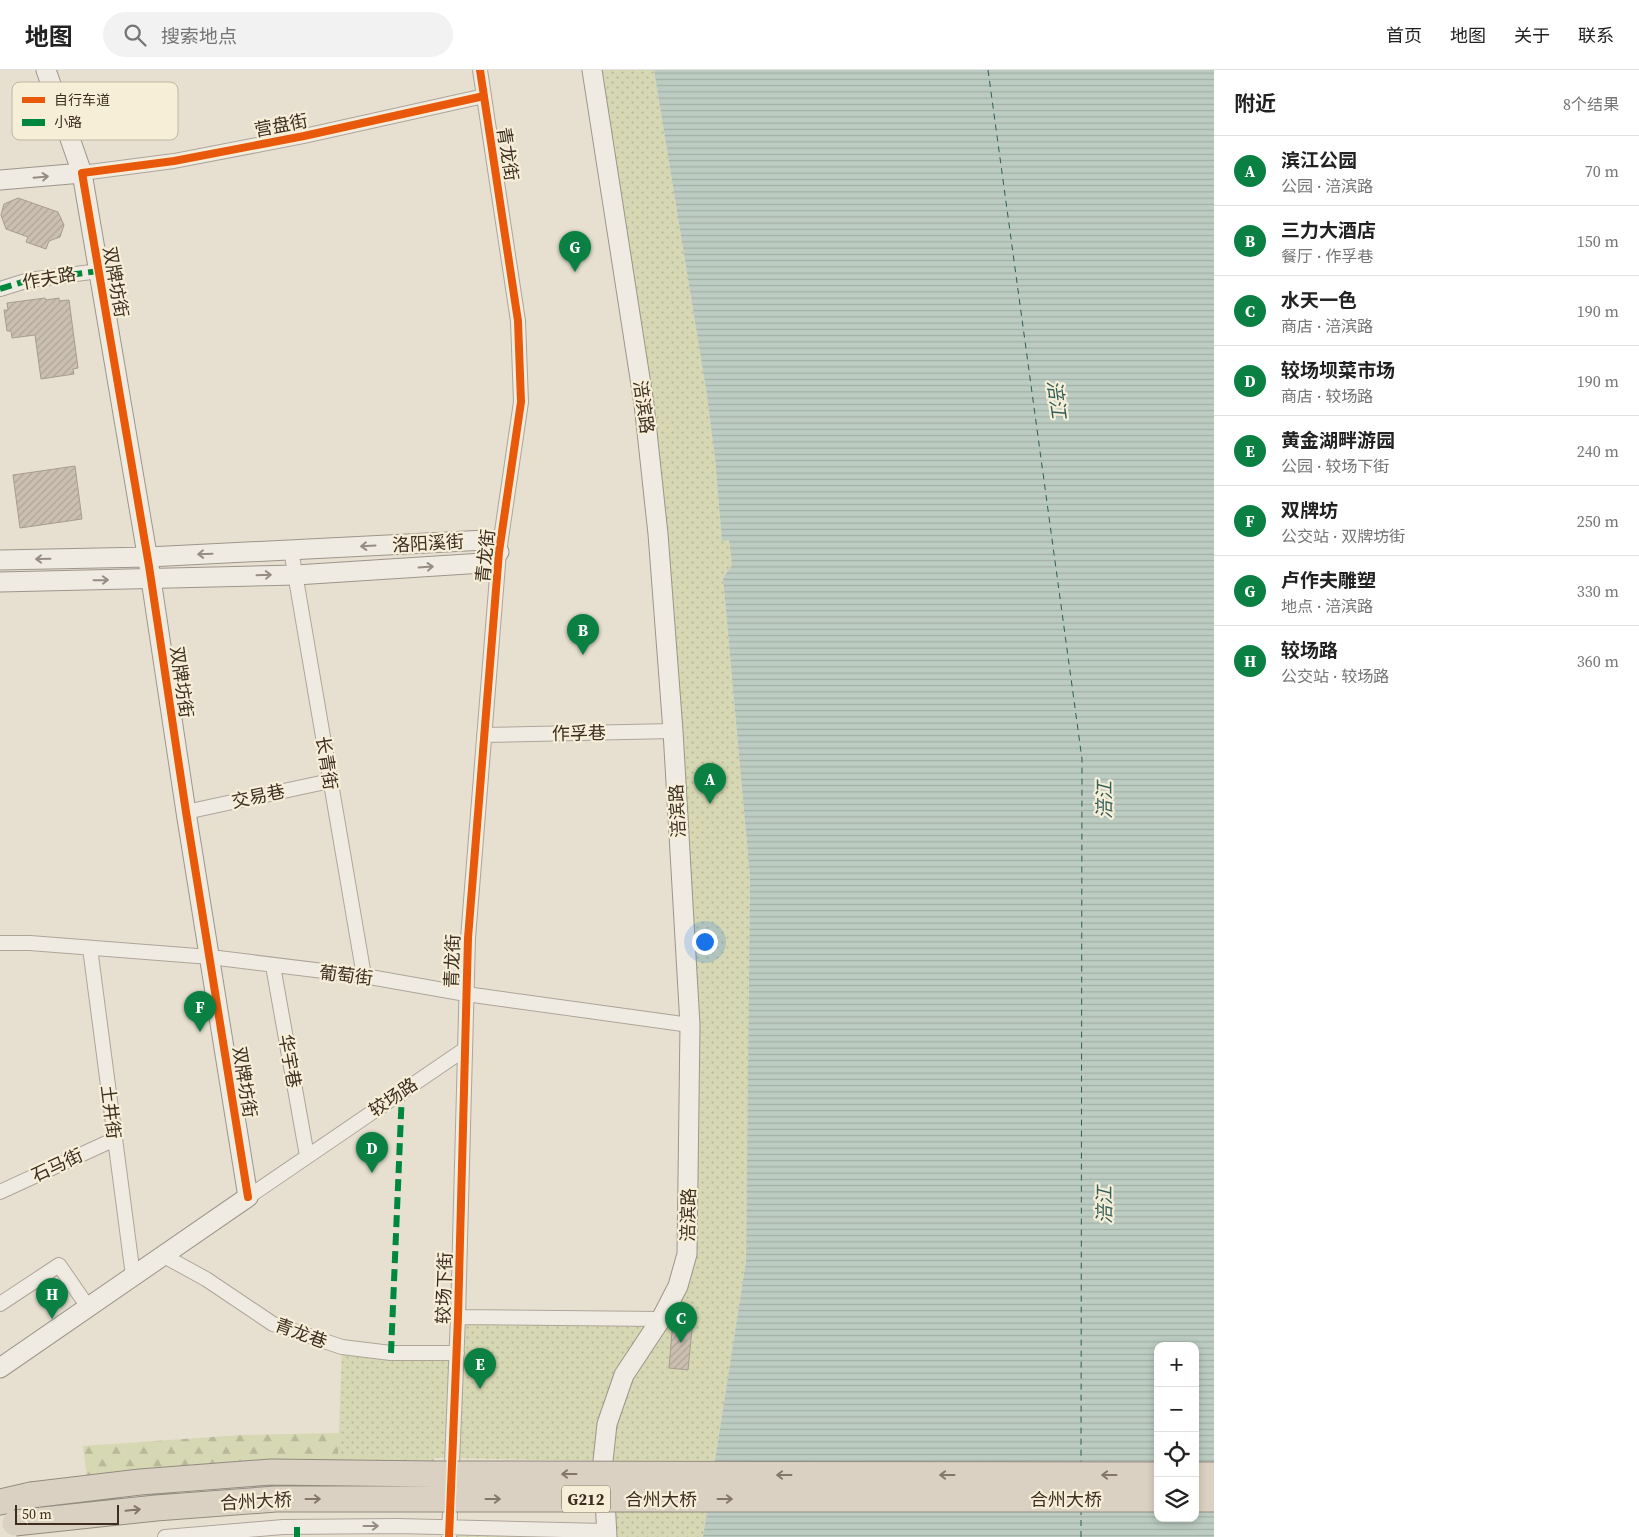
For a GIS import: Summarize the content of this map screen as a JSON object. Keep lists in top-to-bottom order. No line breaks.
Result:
{"streets":{"highway":["G212","合州大桥"],"street":["营盘街","青龙街","作夫路","双牌坊街","涪滨路","洛阳溪街","作孚巷","长青街","交易巷","葡萄街","华宇巷","较场路","土井街","石马街","较场下街","青龙巷"]},"crossings":[["营盘街","青龙街"],["营盘街","双牌坊街"],["青龙街","洛阳溪街"],["青龙街","作孚巷"],["青龙街","葡萄街"],["青龙街","较场路"],["青龙街","较场下街"],["作夫路","双牌坊街"],["双牌坊街","洛阳溪街"],["双牌坊街","交易巷"],["双牌坊街","葡萄街"],["双牌坊街","较场路"],["涪滨路","作孚巷"],["涪滨路","葡萄街"],["洛阳溪街","长青街"],["长青街","交易巷"],["长青街","葡萄街"],["葡萄街","华宇巷"],["葡萄街","土井街"],["华宇巷","较场路"],["较场路","土井街"],["较场路","较场下街"],["较场路","青龙巷"],["土井街","石马街"],["较场下街","青龙巷"],["G212","合州大桥"]],"water":["涪江"],"legend":["自行车道","小路"],"scale_bar":"50 m","page":{"header":"地图","search":"搜索地点","nav":["首页","地图","关于","联系"],"heading":["附近","8个结果"],"list":[{"mark":"A","name":"滨江公园","note":"公园 · 涪滨路","value":"70 m"},{"mark":"B","name":"三力大酒店","note":"餐厅 · 作孚巷","value":"150 m"},{"mark":"C","name":"水天一色","note":"商店 · 涪滨路","value":"190 m"},{"mark":"D","name":"较场坝菜市场","note":"商店 · 较场路","value":"190 m"},{"mark":"E","name":"黄金湖畔游园","note":"公园 · 较场下街","value":"240 m"},{"mark":"F","name":"双牌坊","note":"公交站 · 双牌坊街","value":"250 m"},{"mark":"G","name":"卢作夫雕塑","note":"地点 · 涪滨路","value":"330 m"},{"mark":"H","name":"较场路","note":"公交站 · 较场路","value":"360 m"}],"pins":["G","B","A","F","D","H","C","E"],"map_buttons":["+","−"],"scale":"50 m"}}
